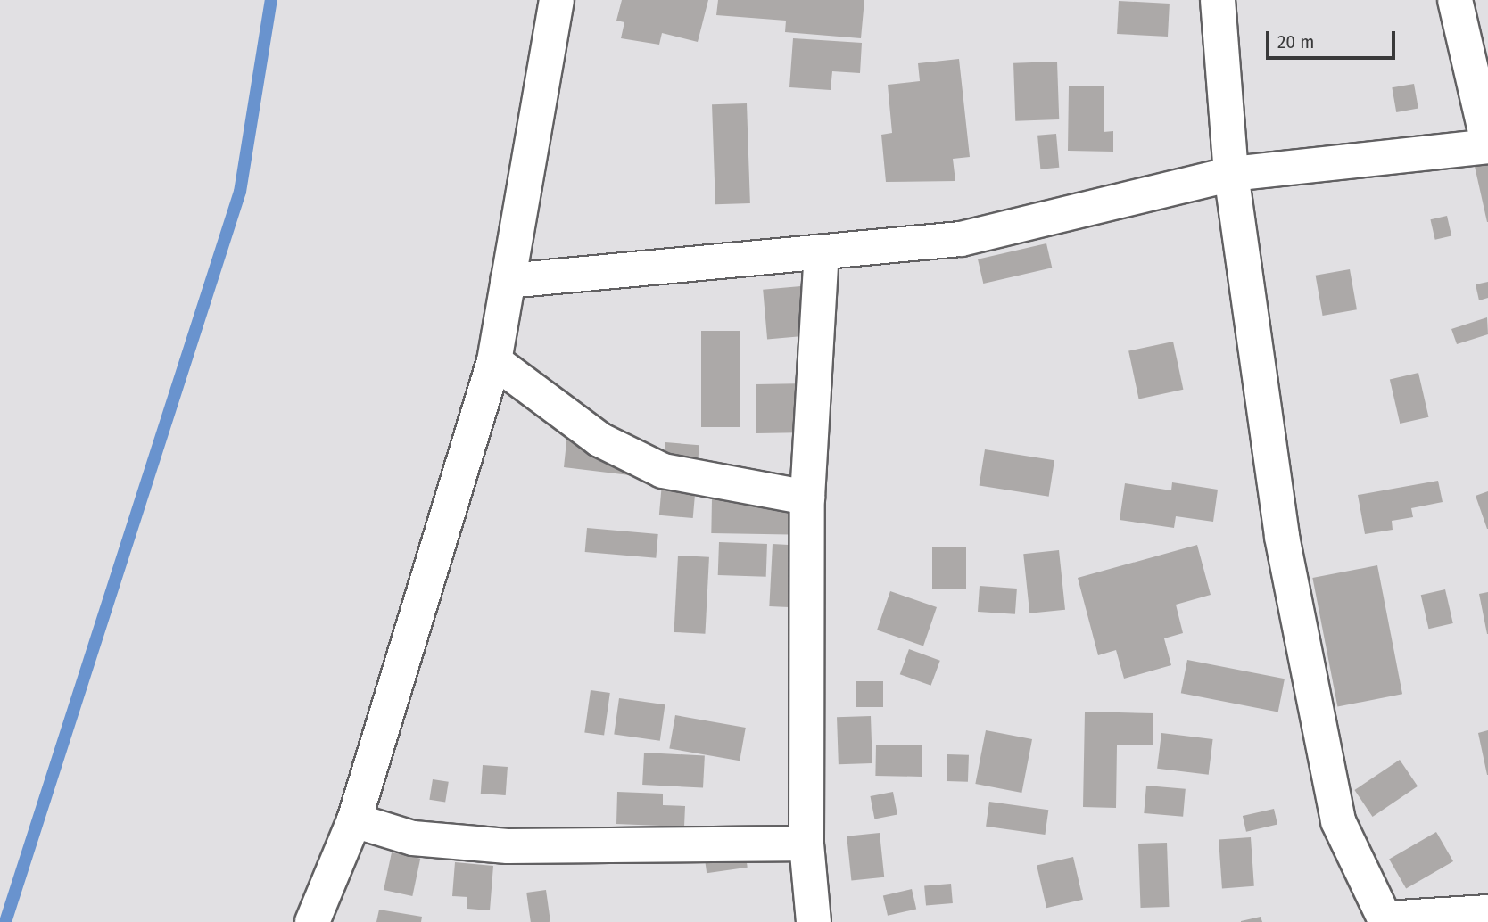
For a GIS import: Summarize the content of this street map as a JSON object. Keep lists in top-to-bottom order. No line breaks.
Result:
{"scale_bar":"20 m"}
